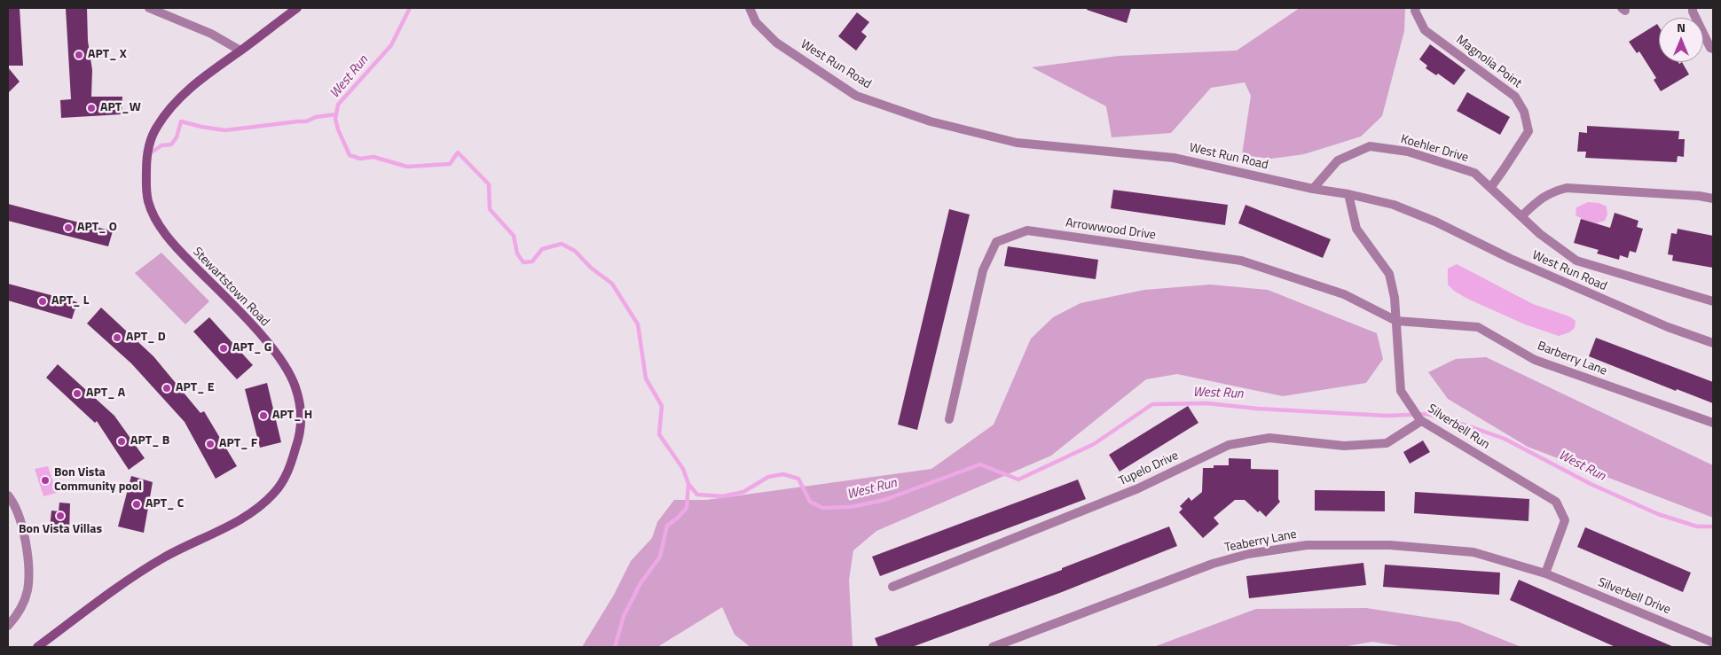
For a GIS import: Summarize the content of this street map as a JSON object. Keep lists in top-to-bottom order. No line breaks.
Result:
{"streets":{"street":["Magnolia Point","West Run Road","Koehler Drive","Arrowwood Drive","Stewartstown Road","Barberry Lane","Silverbell Run","Tupelo Drive","Teaberry Lane","Silverbell Drive"]},"crossings":[["Magnolia Point","Koehler Drive"],["West Run Road","Koehler Drive"],["West Run Road","Silverbell Run"],["Arrowwood Drive","Barberry Lane"],["Arrowwood Drive","Silverbell Run"],["Barberry Lane","Silverbell Run"],["Silverbell Run","Tupelo Drive"],["Silverbell Run","Teaberry Lane"],["Silverbell Run","Silverbell Drive"],["Teaberry Lane","Silverbell Drive"]],"water":["West Run"],"places":["APT_ X","APT_W","APT_ O","APT_ L","APT_ D","APT_ G","APT_ E","APT_ A","APT_ H","APT_ B","APT_ F","Bon Vista Community pool","APT_ C","Bon Vista Villas"],"north":"top"}
